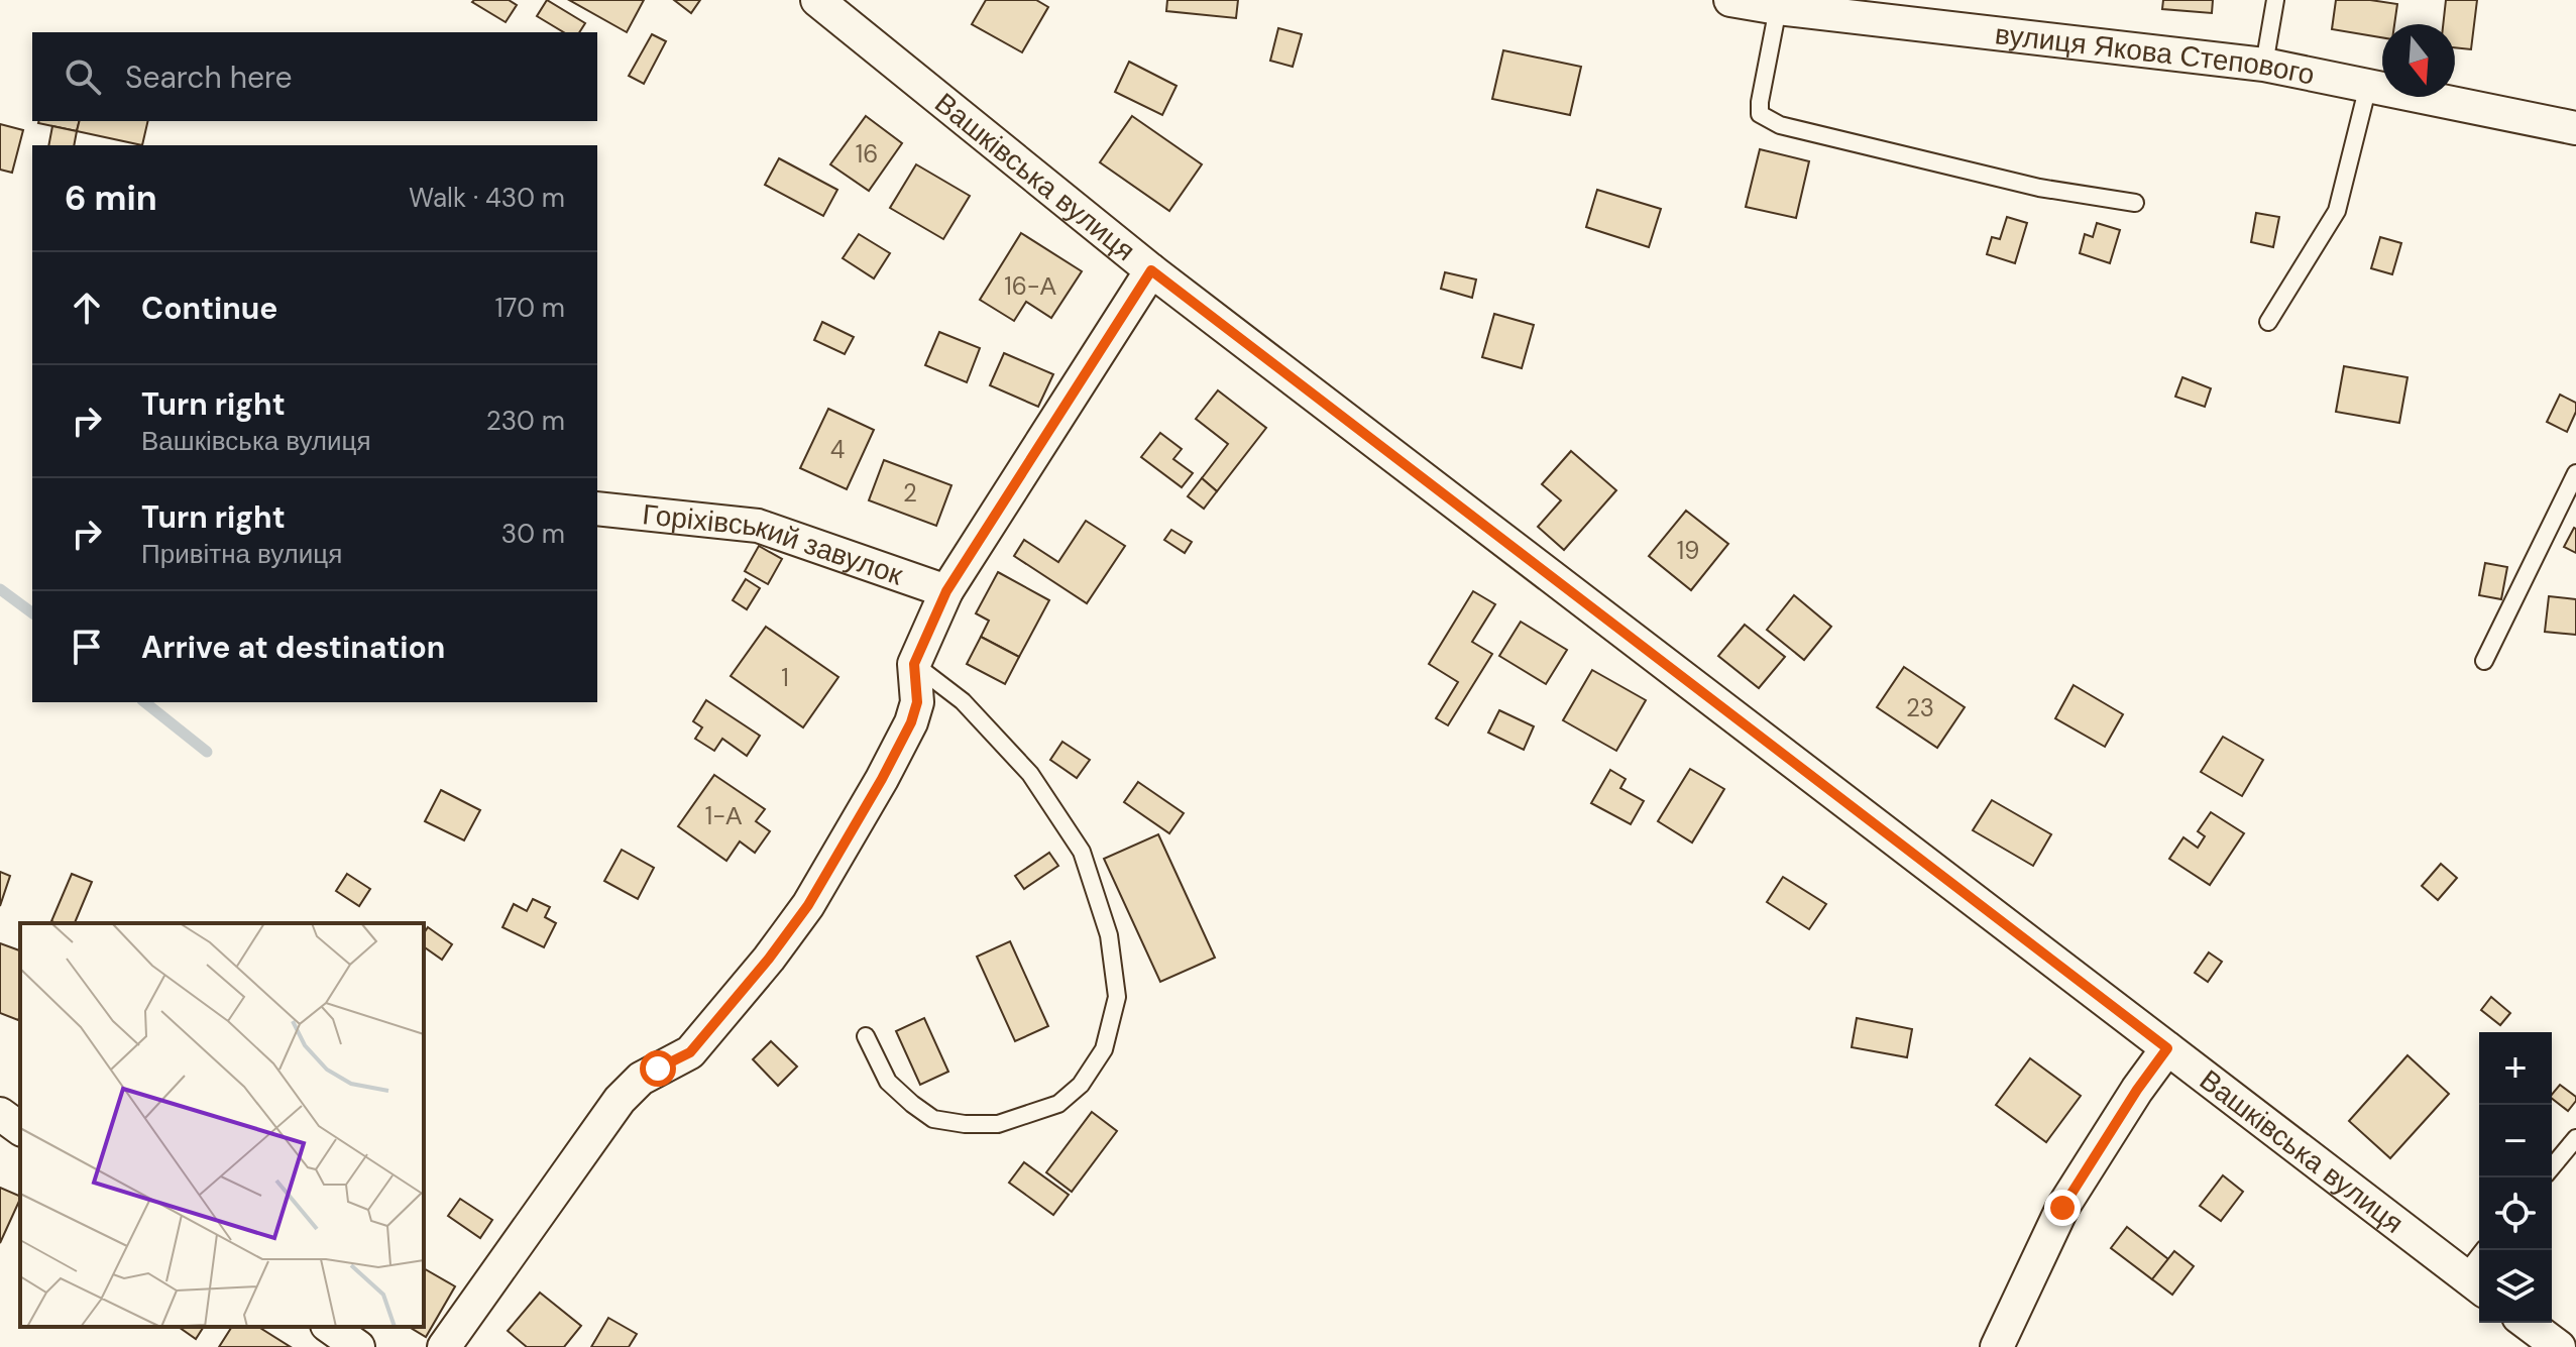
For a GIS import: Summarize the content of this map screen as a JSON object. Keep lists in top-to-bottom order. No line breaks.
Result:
{"streets":{"street":["вулиця Якова Степового","Вашківська вулиця","Горіхівський завулок"]},"house_numbers":["16","16-А","4","2","19","1","23","1-А"],"north":"bottom","page":{"search":"Search here","heading":["6 min","Walk · 430 m"],"list":[["Continue","170 m"],["Turn right","Вашківська вулиця","230 m"],["Turn right","Привітна вулиця","30 m"],"Arrive at destination"],"map_buttons":["+","−"]}}
